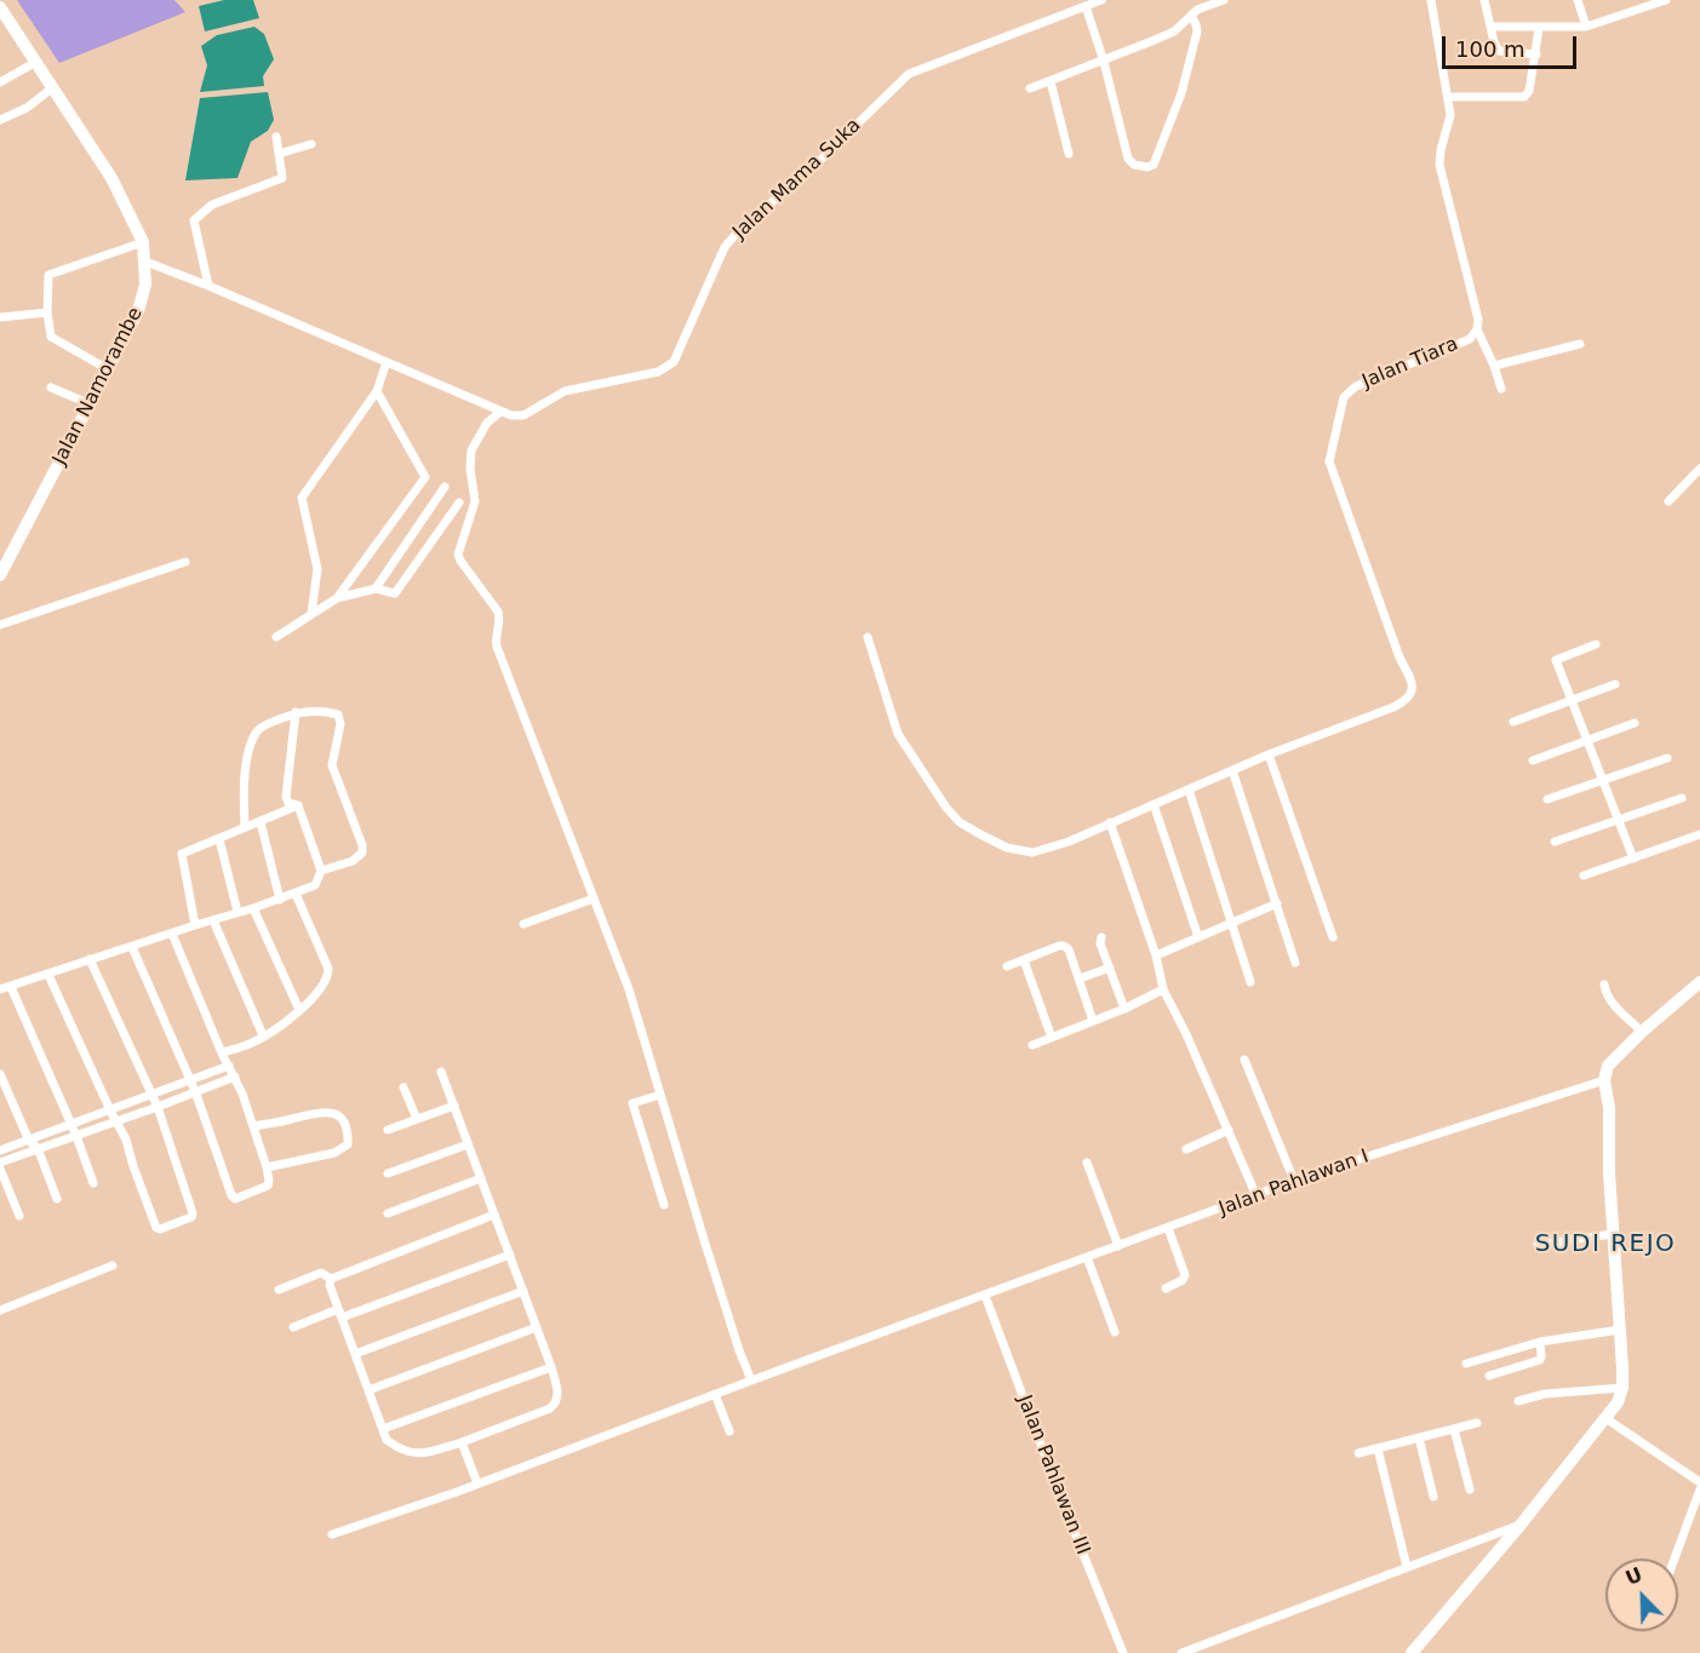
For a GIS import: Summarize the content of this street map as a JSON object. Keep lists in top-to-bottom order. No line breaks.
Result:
{"streets":{"main road":["Jalan Namorambe"],"street":["Jalan Mama Suka","Jalan Tiara","Jalan Pahlawan I","Jalan Pahlawan III"]},"crossings":[["Jalan Mama Suka","Jalan Namorambe"],["Jalan Pahlawan I","Jalan Pahlawan III"]],"districts":["SUDI REJO"],"scale_bar":"100 m","north":"top left"}
